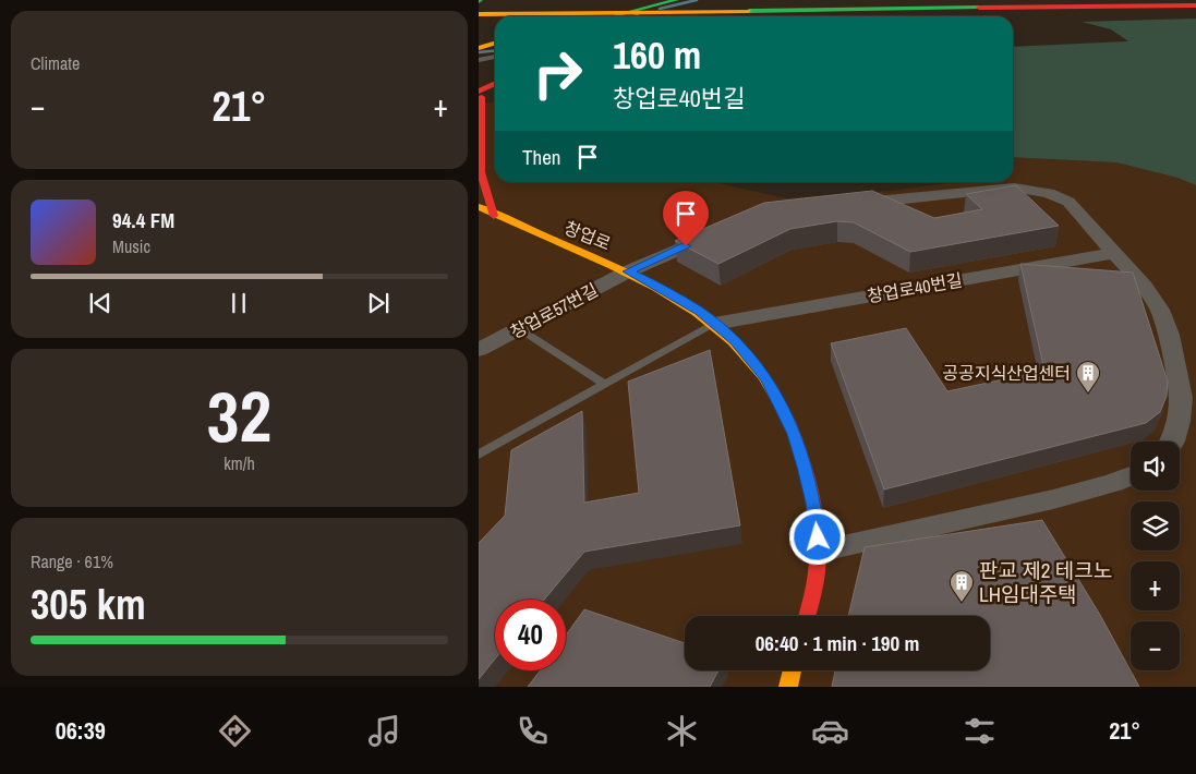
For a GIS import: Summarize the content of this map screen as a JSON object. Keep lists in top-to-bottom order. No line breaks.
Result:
{"streets":{"main road":["창업로"],"street":["창업로40번길","창업로57번길"]},"crossings":[["창업로","창업로40번길"],["창업로","창업로57번길"]],"places":{"building":["공공지식산업센터","판교 제2 테크노 LH임대주택"]},"page":{"tile":["Climate",["32","km/h"],["Range · 61%","305 km"]],"turn":["160 m","창업로40번길"],"heat":["−","21°","+"],"then":"Then","song":["94.4 FM","Music"],"map_buttons":["+","−"],"limit":"40","trip":"06:40 · 1 min · 190 m","tabs":["06:39","21°"]}}
